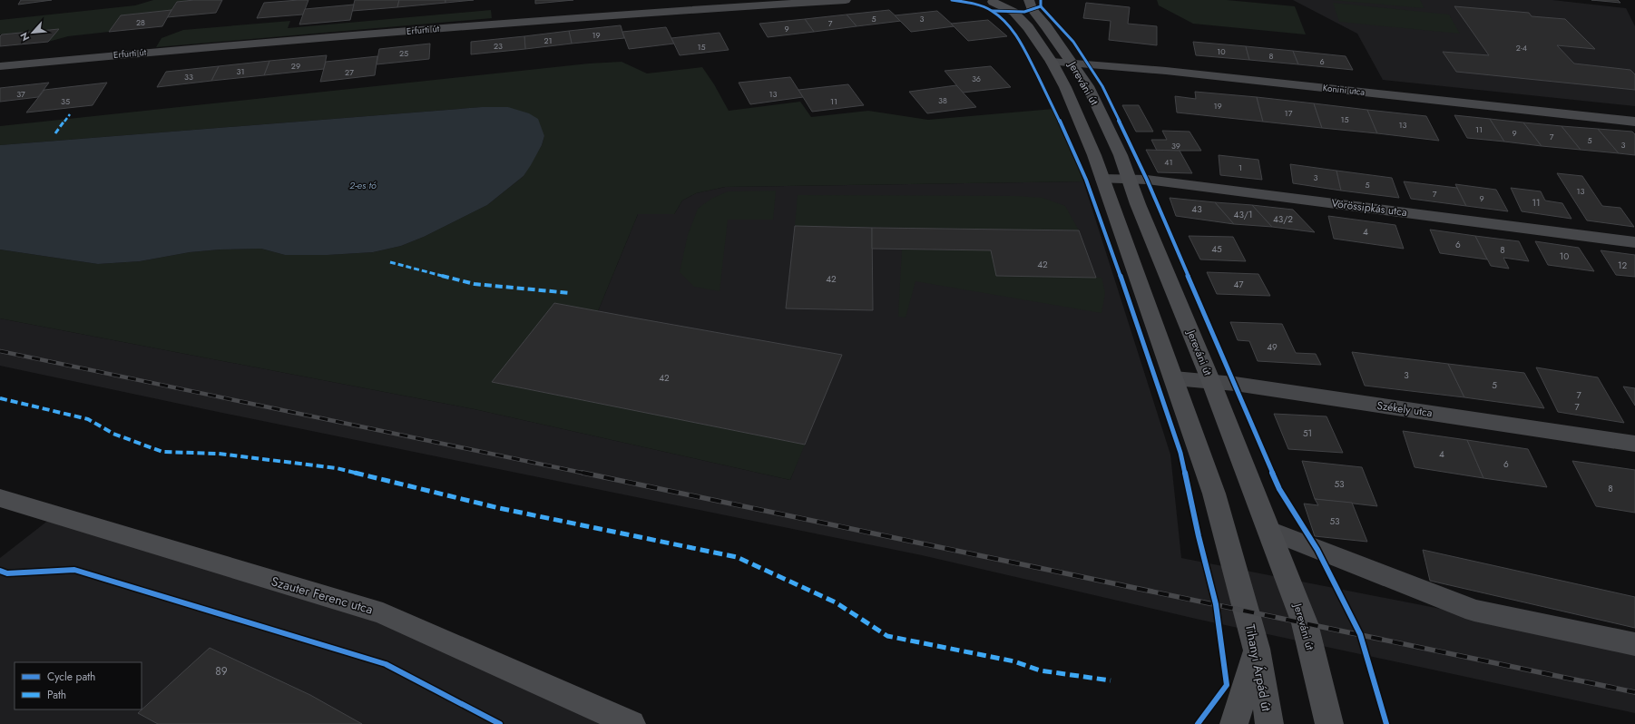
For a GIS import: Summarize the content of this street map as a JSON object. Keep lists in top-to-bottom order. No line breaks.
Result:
{"streets":{"street":["Erfurti út","Jereváni út","Konini utca","Vörössipkás utca","Székely utca","Szauter Ferenc utca","Tihanyi Árpád út"]},"crossings":[["Jereváni út","Konini utca"],["Jereváni út","Vörössipkás utca"],["Jereváni út","Székely utca"],["Jereváni út","Tihanyi Árpád út"]],"water":["2-es tó"],"house_numbers":["5","3","28","7","9","19","21","23","15","2-4","10","25","8","6","29","31","27","33","36","37","13","38","35","11","19","17","15","13","11","9","7","5","3","39","41","1","3","5","13","7","9","11","43","43/1","43/2","4","6","45","8","10","42","12","42","47","49","3","42","5","7","7","51","4","6","53","8","53","89"],"legend":["Cycle path","Path"],"north":"bottom left"}
